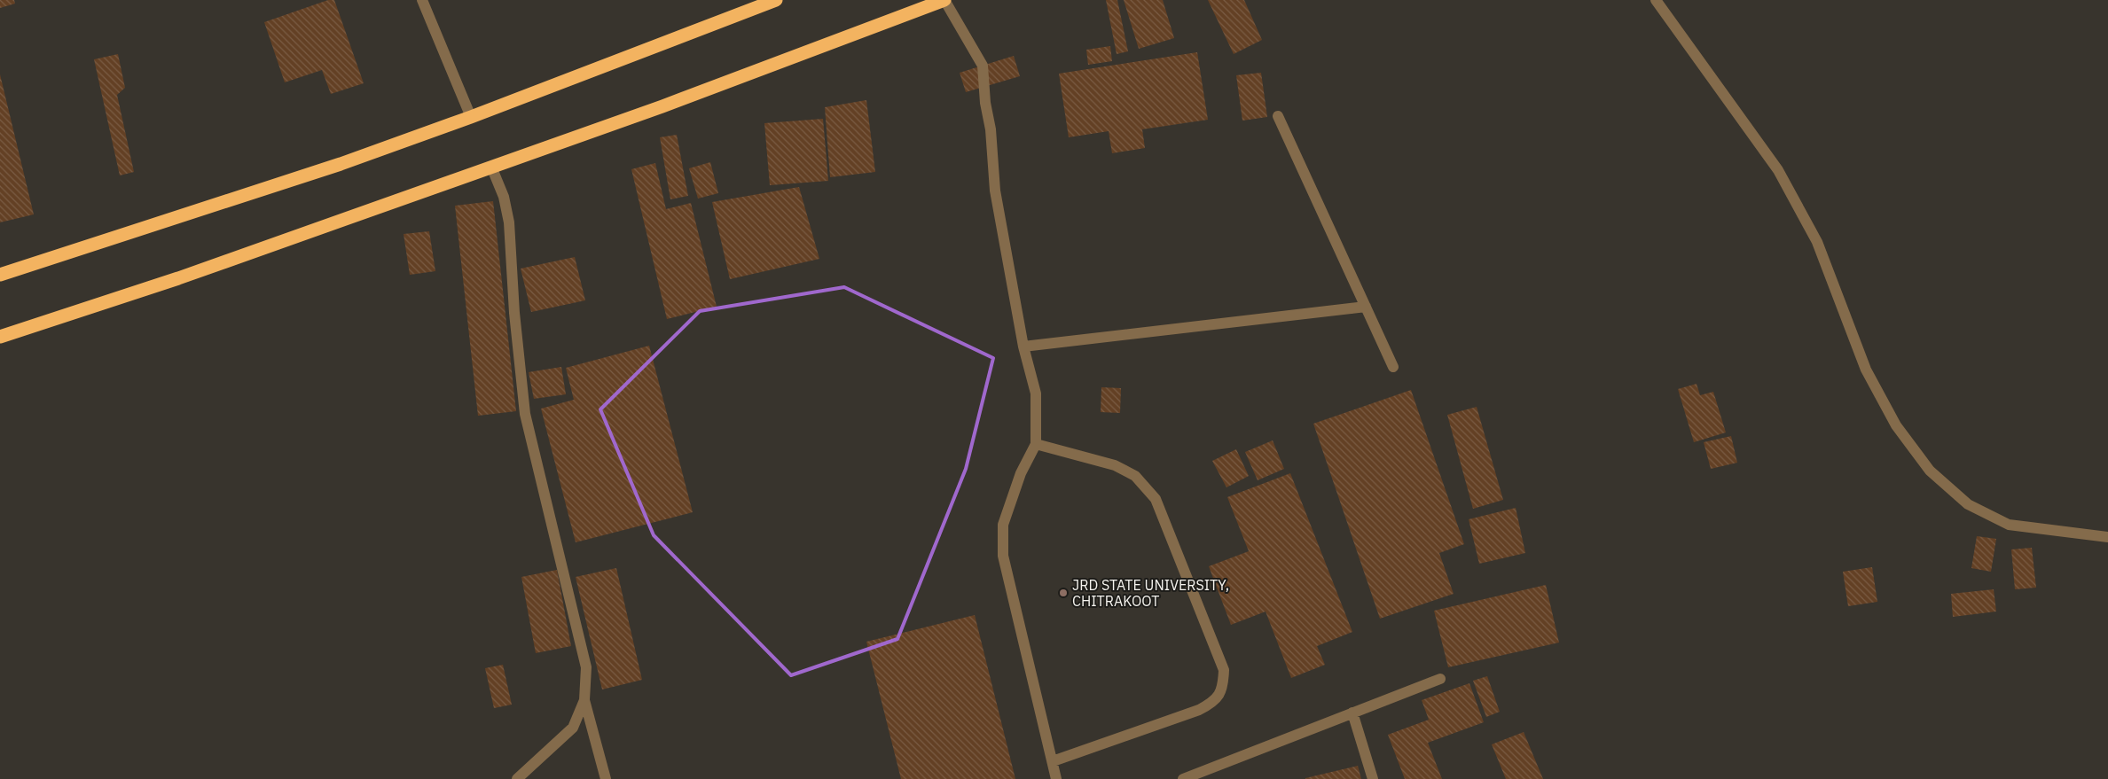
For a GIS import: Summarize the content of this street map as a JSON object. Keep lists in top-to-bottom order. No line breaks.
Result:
{"places":["JRD STATE UNIVERSITY, CHITRAKOOT"]}
